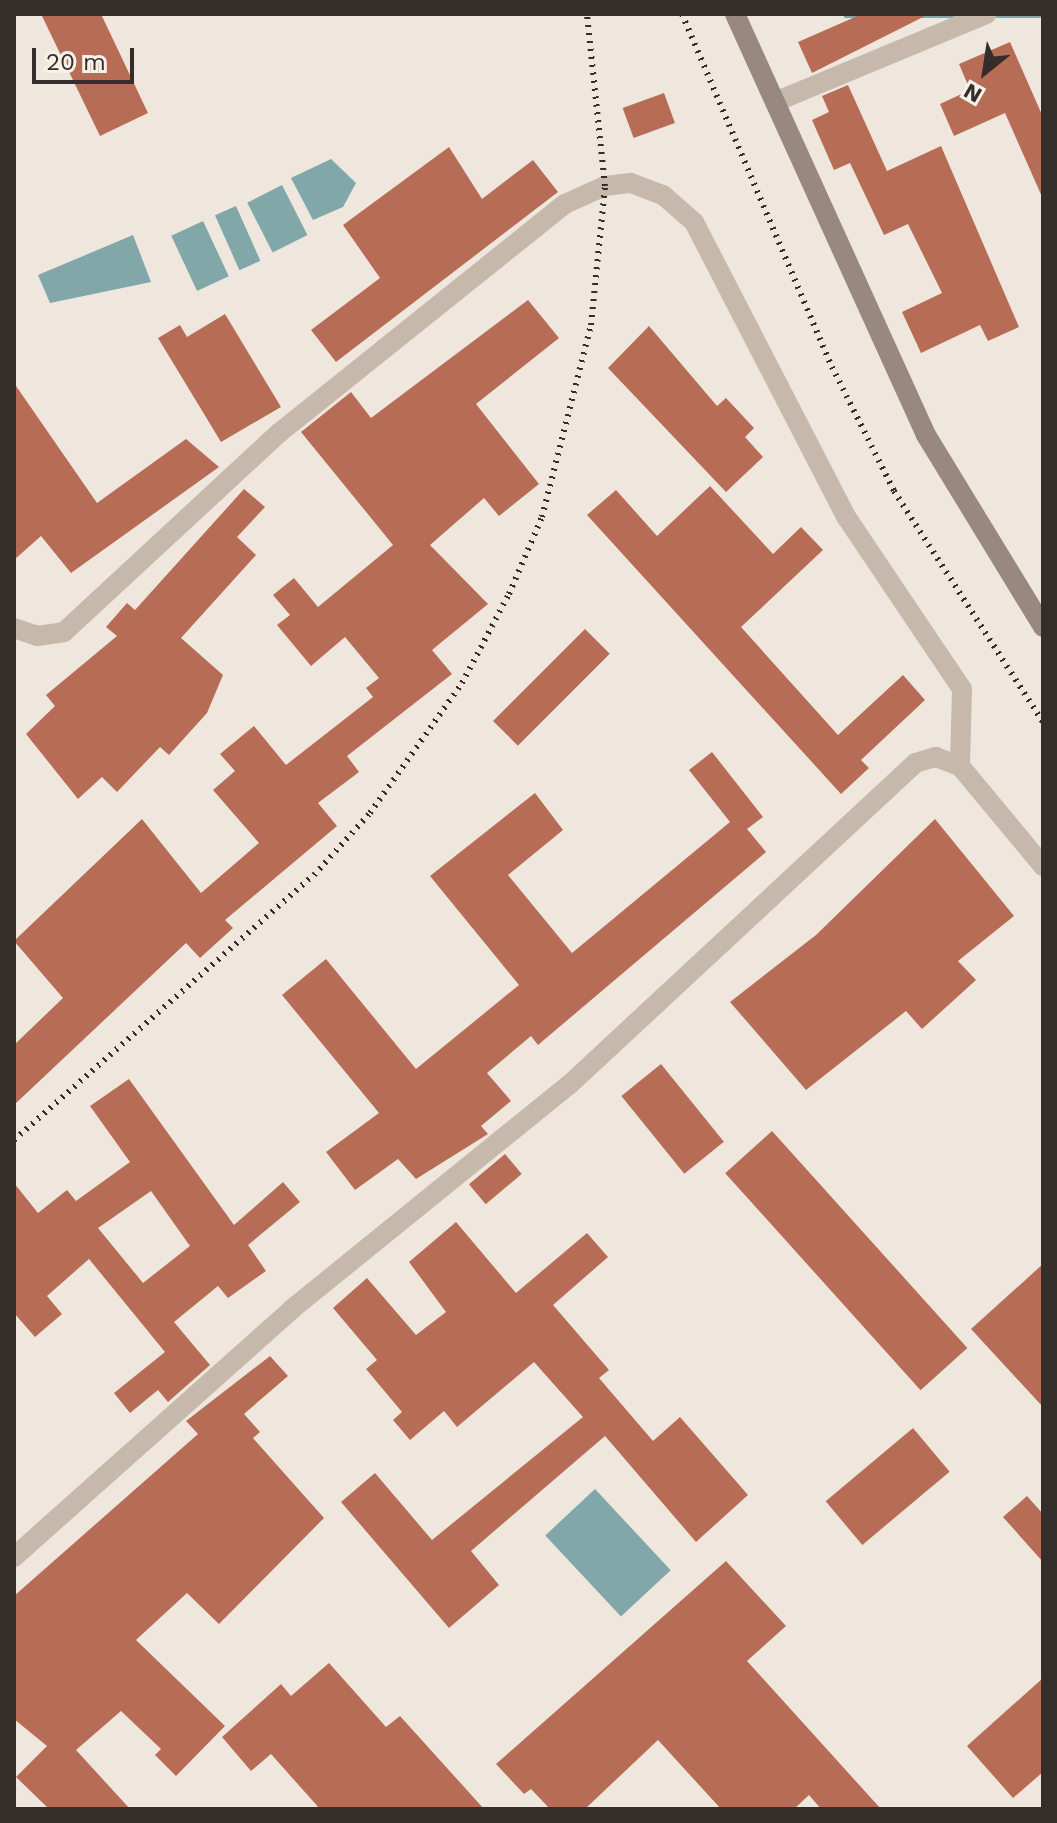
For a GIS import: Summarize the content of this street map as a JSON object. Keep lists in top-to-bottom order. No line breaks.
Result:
{"scale_bar":"20 m","north":"bottom left"}
